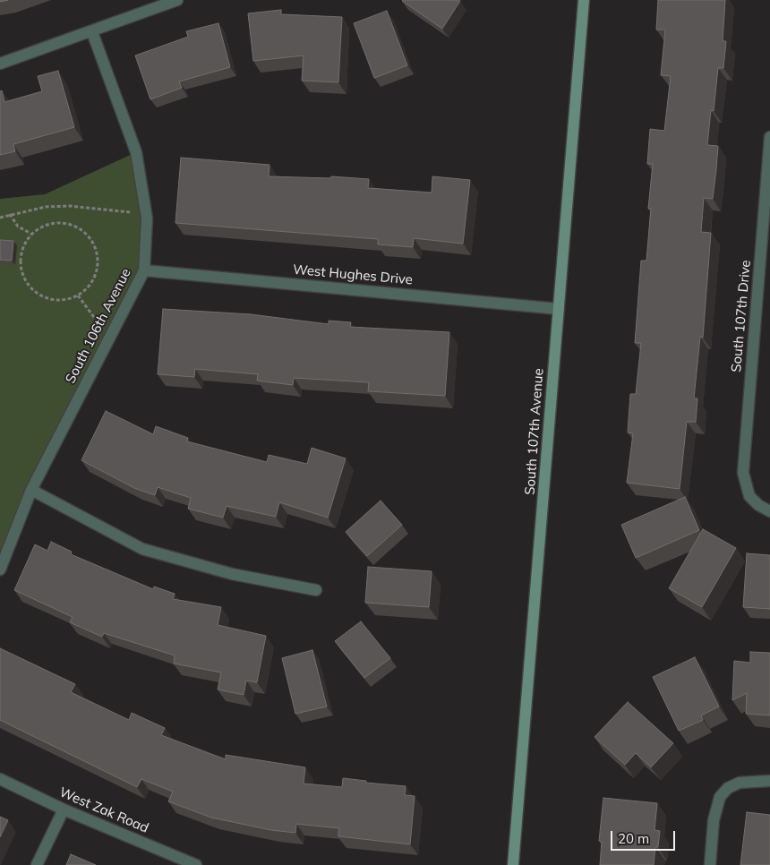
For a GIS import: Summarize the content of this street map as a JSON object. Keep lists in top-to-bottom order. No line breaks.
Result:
{"streets":{"main road":["South 107th Avenue"],"street":["West Hughes Drive","South 107th Drive","South 106th Avenue","West Zak Road"]},"crossings":[["West Hughes Drive","South 106th Avenue"],["West Hughes Drive","South 107th Avenue"]],"scale_bar":"20 m"}
